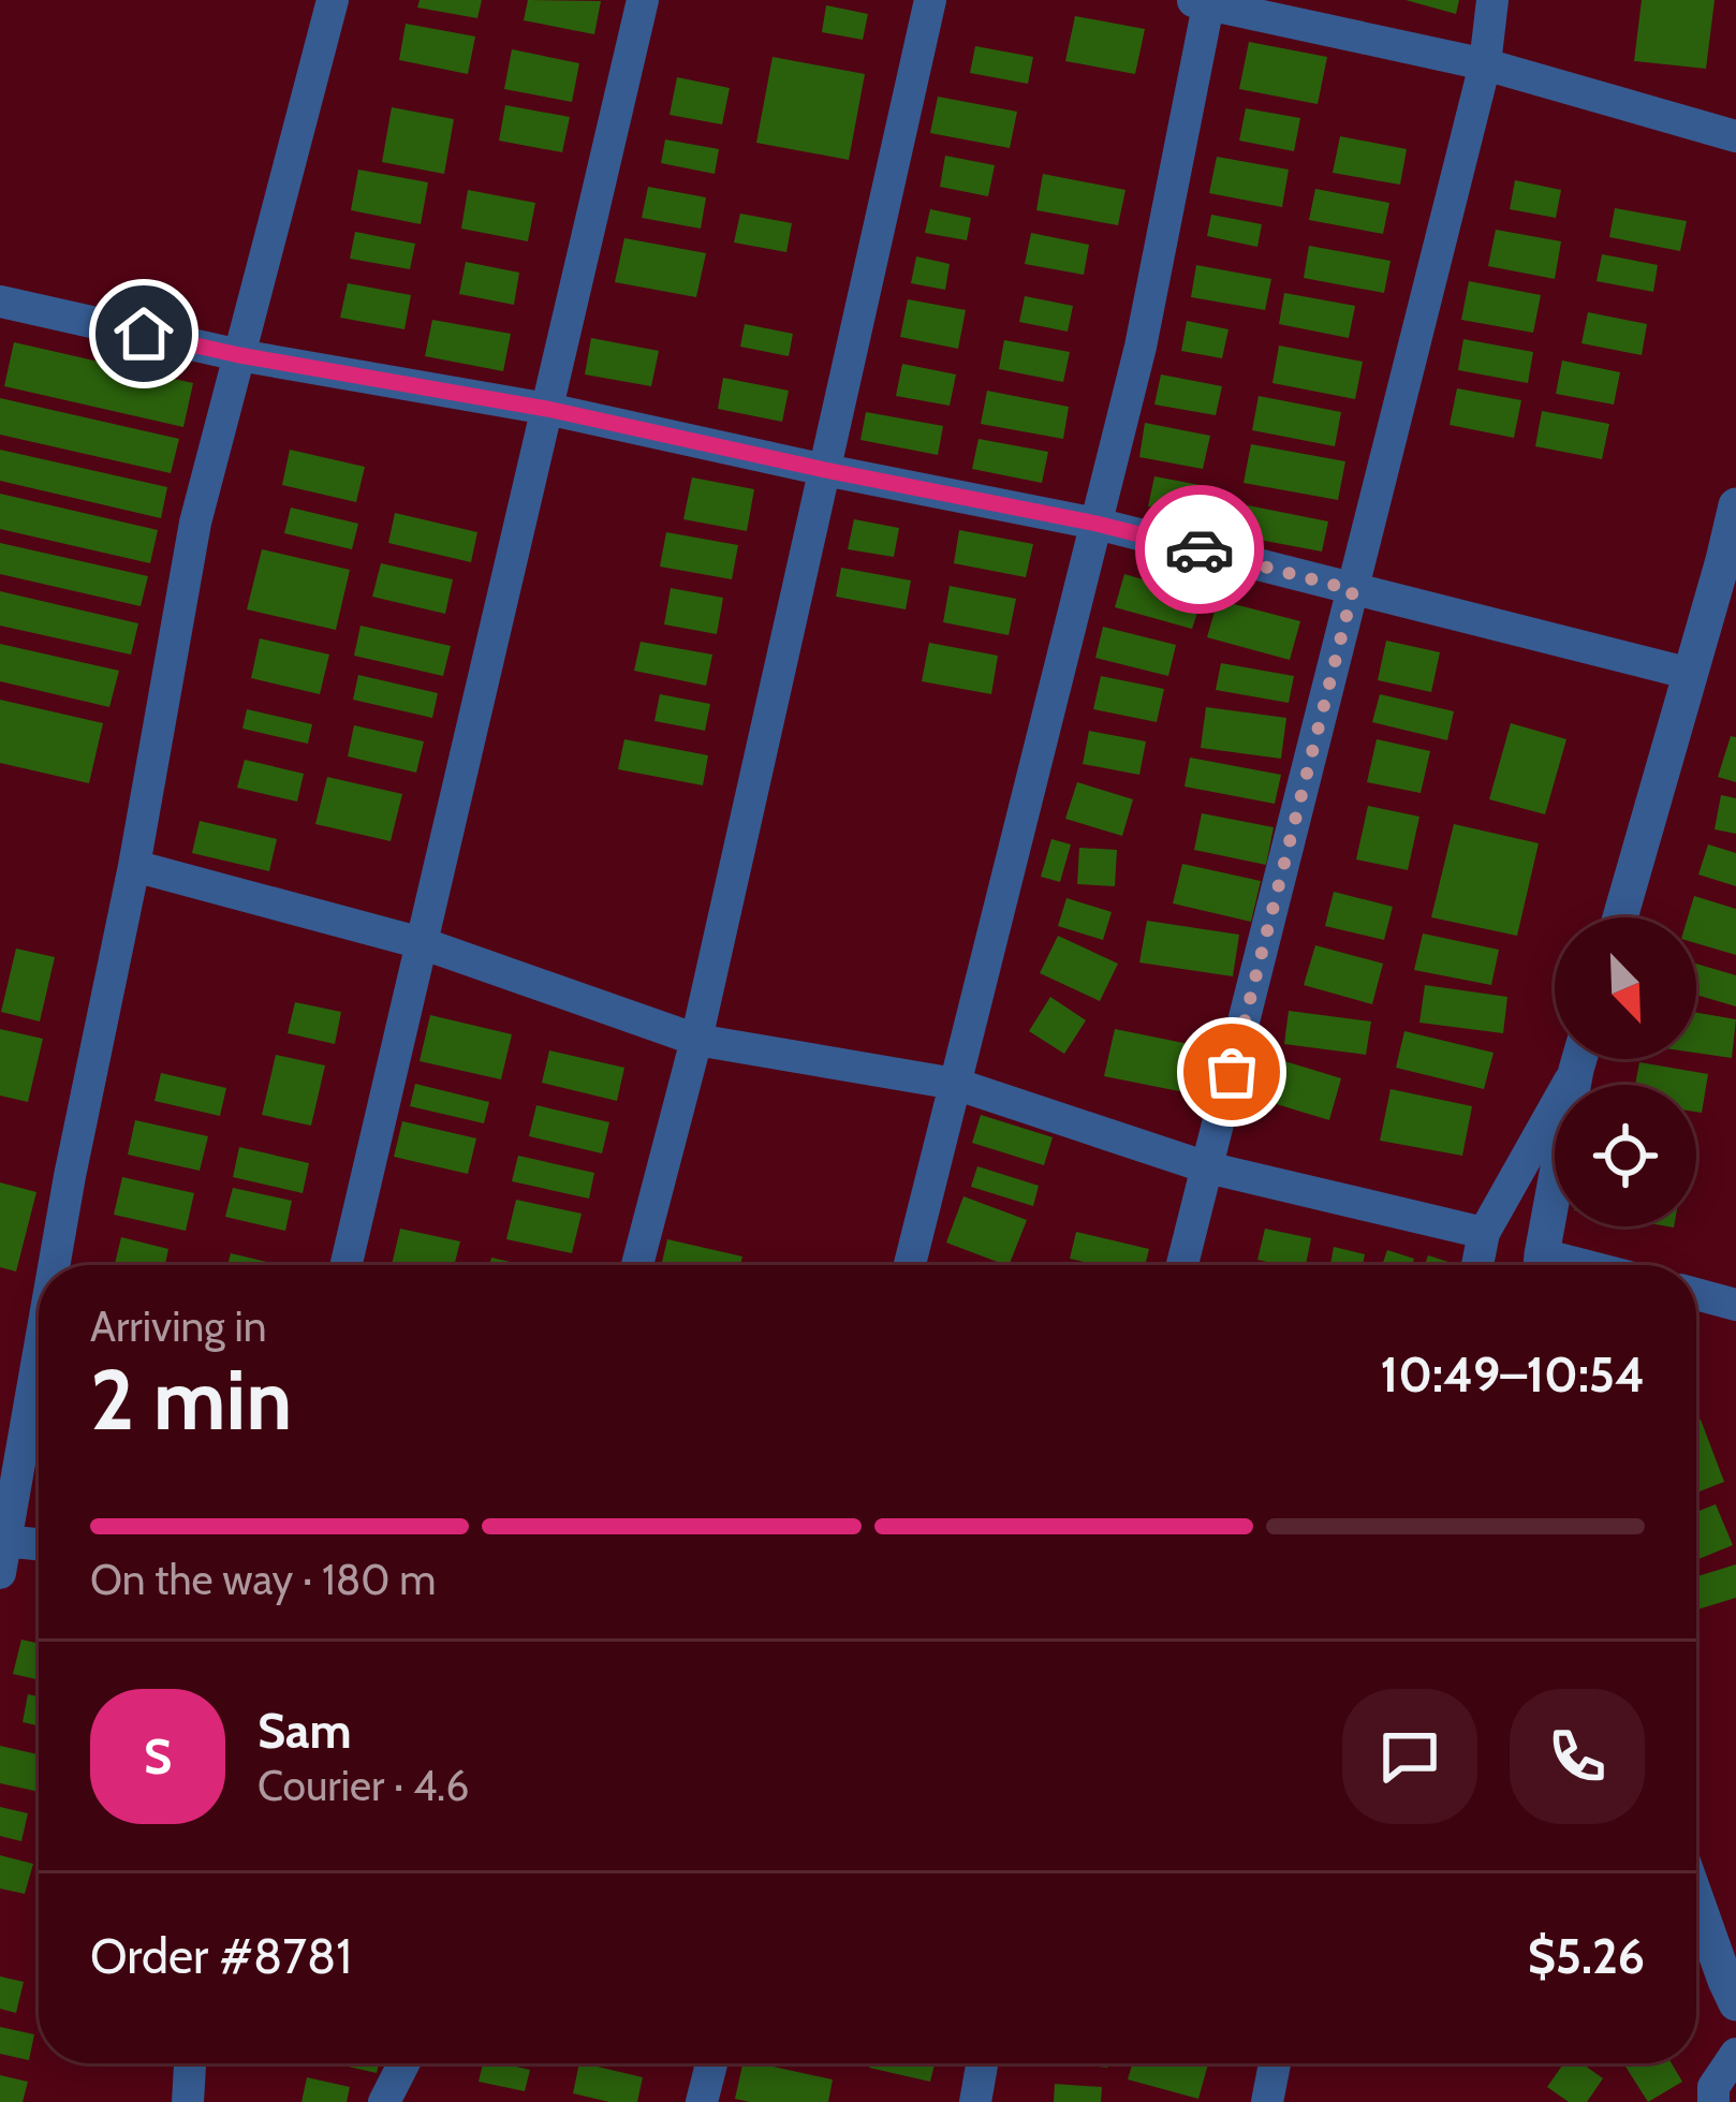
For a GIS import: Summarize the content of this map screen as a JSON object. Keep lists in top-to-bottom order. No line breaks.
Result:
{"north":"bottom right","page":{"heading":["2 min","Arriving in","10:49–10:54"],"panel":["Sam","Courier · 4.6","Order #8781","$5.26"],"bar":"On the way · 180 m","round":"S"}}
